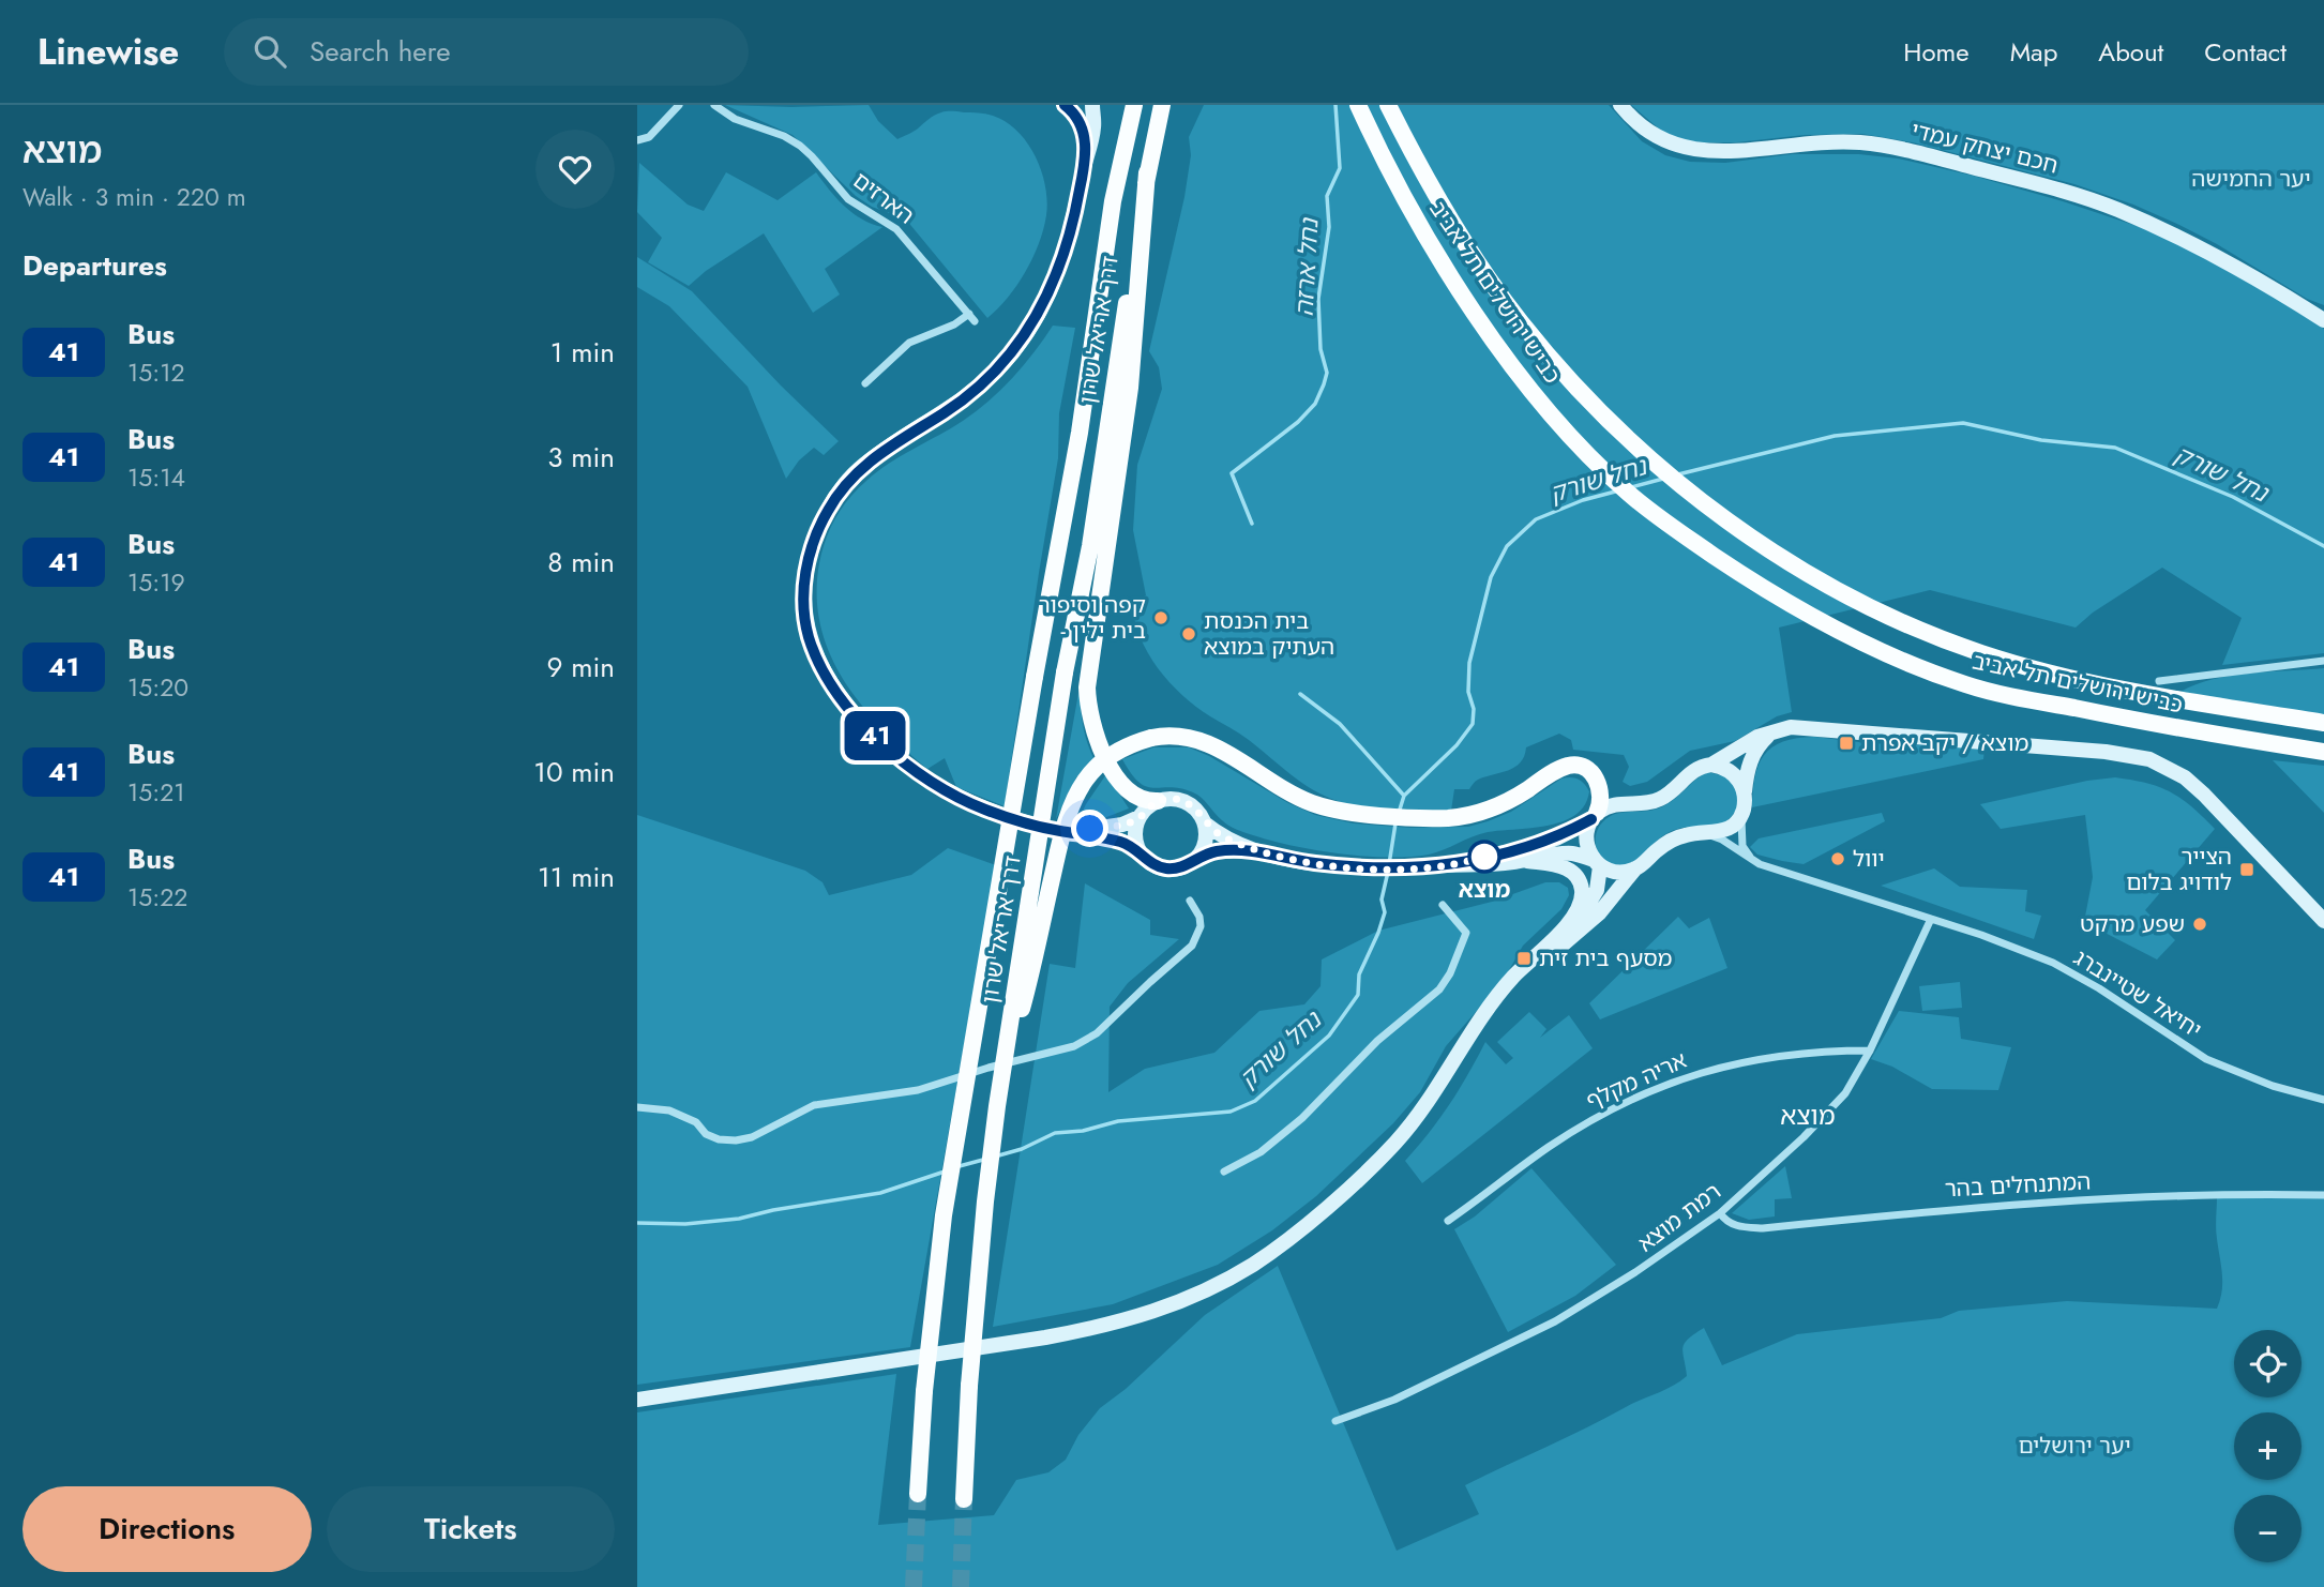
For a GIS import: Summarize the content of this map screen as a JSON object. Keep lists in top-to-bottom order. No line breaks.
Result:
{"streets":{"highway":["כביש ירושלים תל אביב","דרך אריאל שרון"],"main road":["חכם יצחק עמדי"],"street":["הארזים","יחיאל שטיינברג","אריה מקלף","המתנחלים בהר","רמת מוצא"]},"crossings":[["יחיאל שטיינברג","רמת מוצא"],["אריה מקלף","רמת מוצא"],["המתנחלים בהר","רמת מוצא"]],"districts":["מוצא"],"water":["נחל ארזה","נחל שורק"],"parks":["יער החמישה","יער ירושלים"],"places":{"other":["קפה וסיפור - בית ילין","בית הכנסת העתיק במוצא","מוצא","יוול","שפע מרקט"],"transit":["מוצא / יקב אפרת","הצייר לודויג בלום","מסעף בית זית"]},"lines":["bus line 41"],"page":{"header":"Linewise","search":"Search here","nav":["Home","Map","About","Contact"],"heading":[["מוצא","Walk · 3 min · 220 m"],"Departures"],"on_map":"41","list":[{"mark":"41","name":"Bus","note":"15:12","value":"1 min"},{"mark":"41","name":"Bus","note":"15:14","value":"3 min"},{"mark":"41","name":"Bus","note":"15:19","value":"8 min"},{"mark":"41","name":"Bus","note":"15:20","value":"9 min"},{"mark":"41","name":"Bus","note":"15:21","value":"10 min"},{"mark":"41","name":"Bus","note":"15:22","value":"11 min"}],"map_buttons":["+","−"],"buttons":["Directions","Tickets"]}}
